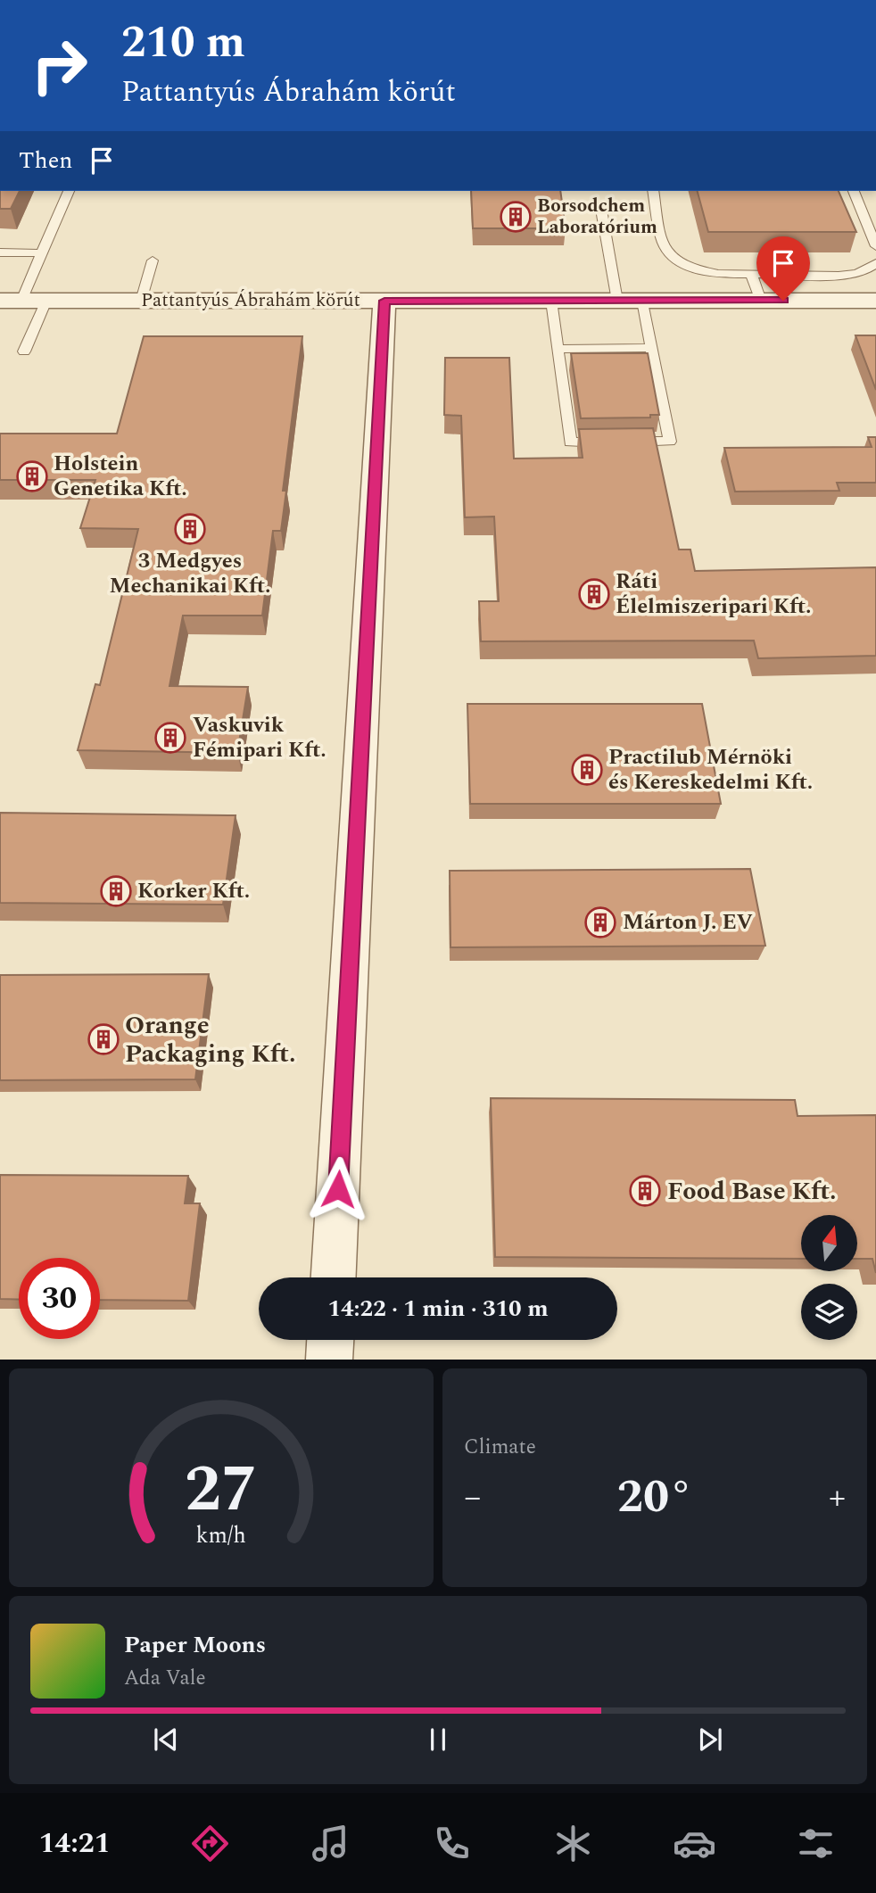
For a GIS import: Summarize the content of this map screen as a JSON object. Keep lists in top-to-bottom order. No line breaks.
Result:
{"streets":{"street":["Pattantyús Ábrahám körút"]},"places":{"building":["Borsodchem Laboratórium","Holstein Genetika Kft.","3 Medgyes Mechanikai Kft.","Ráti Élelmiszeripari Kft.","Vaskuvik Fémipari Kft.","Practilub Mérnöki és Kereskedelmi Kft.","Korker Kft.","Márton J. EV","Orange Packaging Kft.","Food Base Kft."]},"north":"top","page":{"turn":["210 m","Pattantyús Ábrahám körút"],"then":"Then","limit":"30","trip":"14:22 · 1 min · 310 m","tile":"Climate","heat":["−","20°","+"],"song":["Paper Moons","Ada Vale"],"tabs":"14:21","gauge":["27","km/h"]}}
